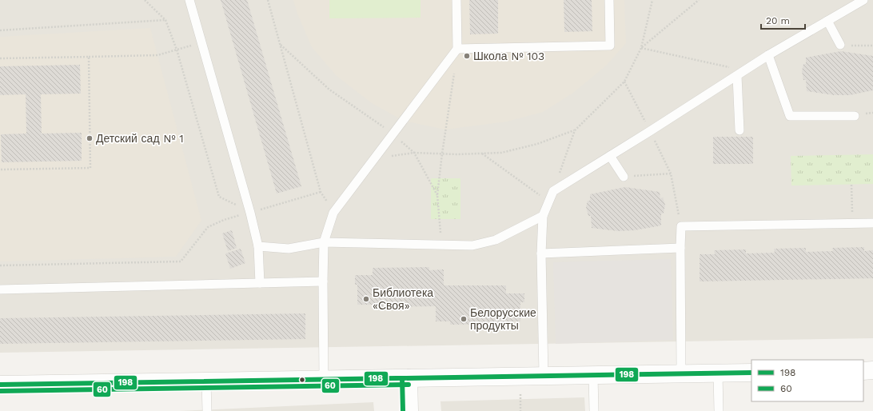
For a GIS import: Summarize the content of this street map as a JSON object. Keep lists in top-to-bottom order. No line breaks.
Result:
{"places":["Школа № 103","Детский сад № 1","Библиотека «Своя»","Белорусские продукты"],"lines":["transit line 198","transit line 60"],"legend":["198","60"],"scale_bar":"20 m"}
